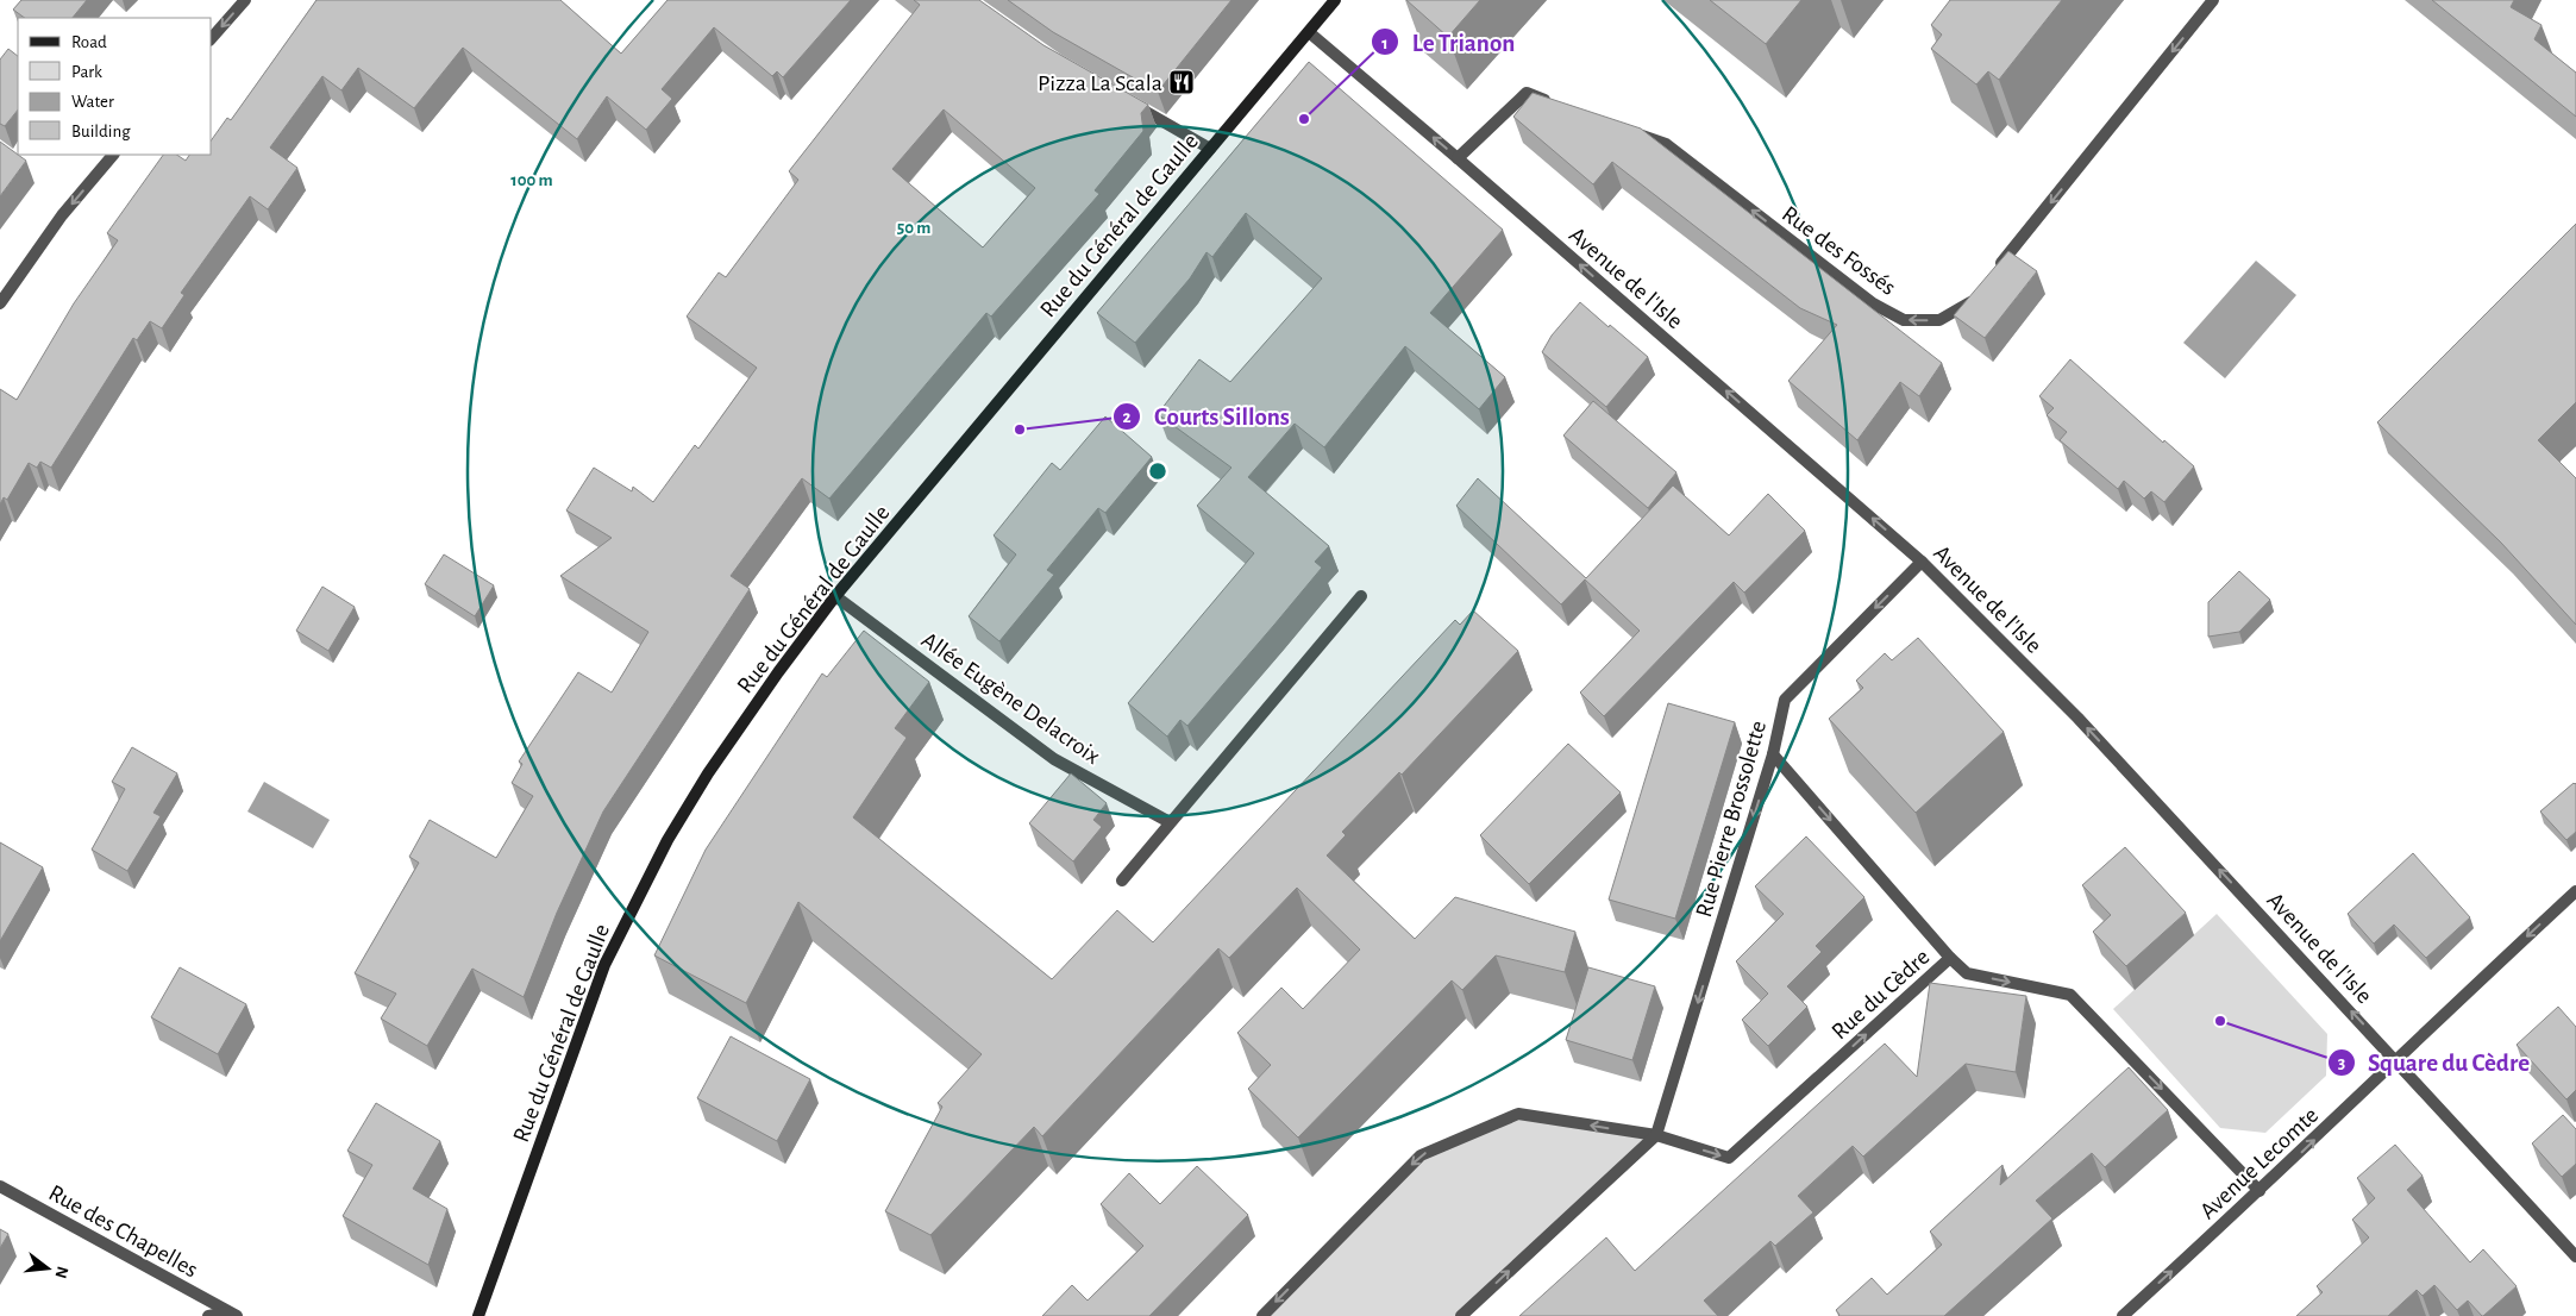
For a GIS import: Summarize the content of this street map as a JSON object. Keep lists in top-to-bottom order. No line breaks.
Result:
{"streets":{"main road":["Rue du Général de Gaulle"],"street":["Rue des Fossés","Avenue de l'Isle","Allée Eugène Delacroix","Rue Pierre Brossolette","Rue du Cèdre","Avenue Lecomte","Rue des Chapelles"]},"crossings":[["Rue du Général de Gaulle","Avenue de l'Isle"],["Rue du Général de Gaulle","Allée Eugène Delacroix"],["Avenue de l'Isle","Rue Pierre Brossolette"],["Avenue de l'Isle","Avenue Lecomte"],["Rue Pierre Brossolette","Rue du Cèdre"],["Rue du Cèdre","Avenue Lecomte"]],"one_way":["Rue des Fossés","Avenue de l'Isle","Rue Pierre Brossolette"],"places":{"restaurant":["Pizza La Scala"],"other":["Le Trianon","Courts Sillons","Square du Cèdre"]},"legend":["Road","Park","Water","Building"],"north":"right","rings":["100 m","50 m"]}
